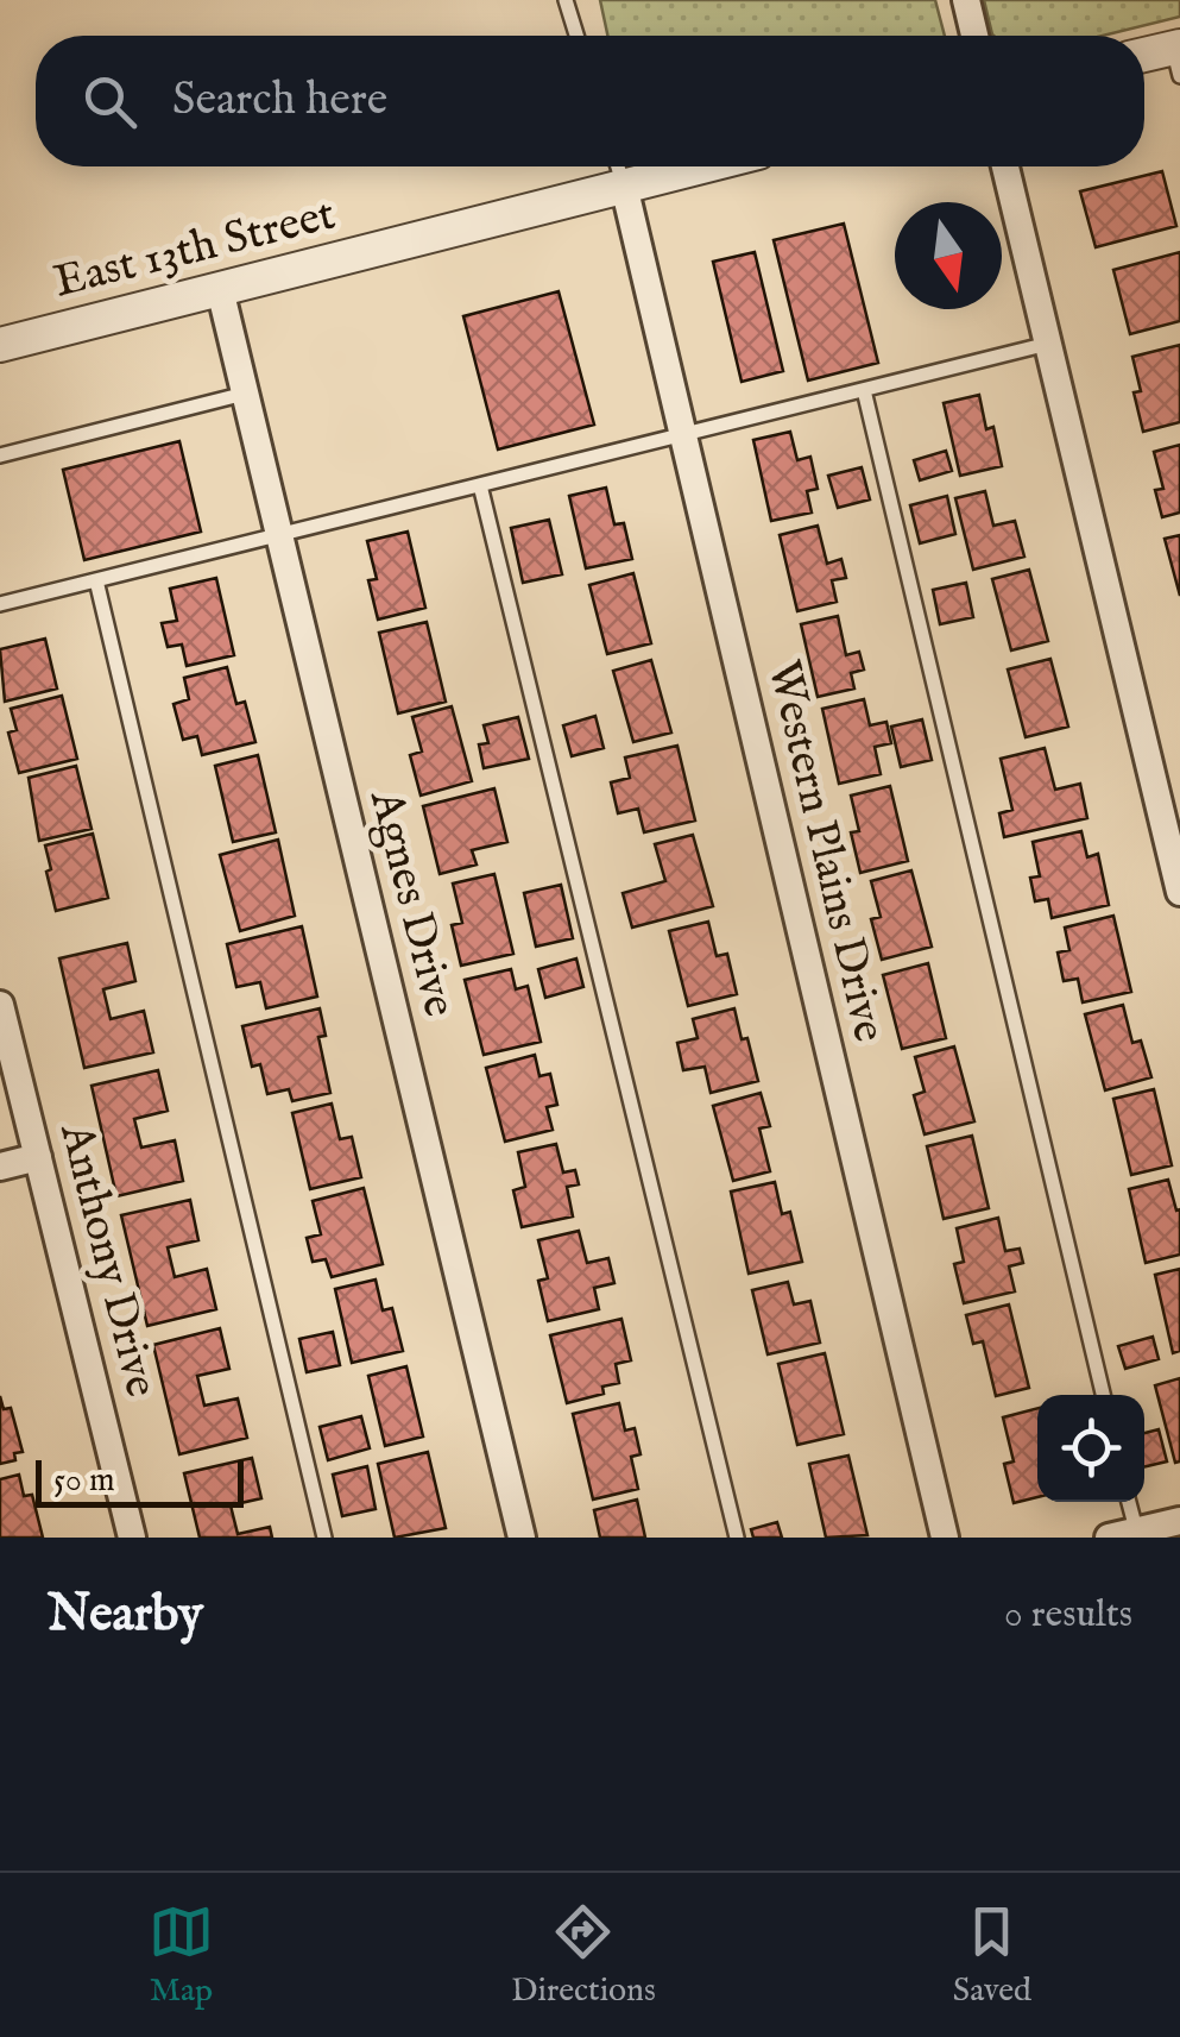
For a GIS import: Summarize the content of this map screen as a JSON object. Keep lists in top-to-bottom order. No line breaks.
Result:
{"streets":{"street":["East 13th Street","Western Plains Drive","Agnes Drive","Anthony Drive"]},"crossings":[["East 13th Street","Western Plains Drive"],["East 13th Street","Agnes Drive"]],"scale_bar":"50 m","north":"bottom","page":{"search":"Search here","scale":"50 m","heading":["Nearby","0 results"],"nav":["Map","Directions","Saved"]}}
